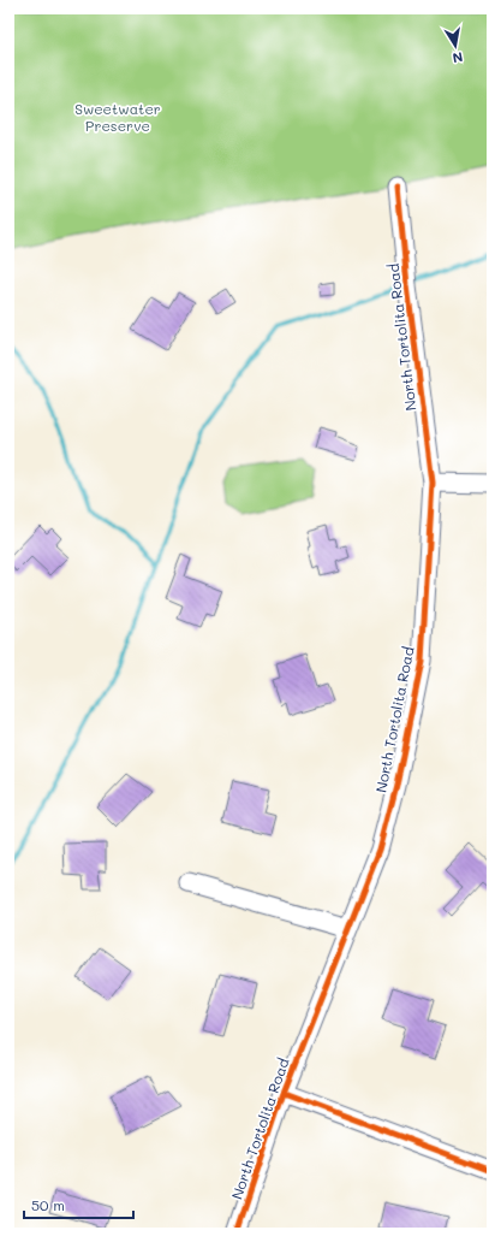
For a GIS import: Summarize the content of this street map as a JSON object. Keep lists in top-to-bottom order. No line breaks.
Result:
{"streets":{"street":["North Tortolita Road"]},"parks":["Sweetwater Preserve"],"scale_bar":"50 m","north":"bottom"}
